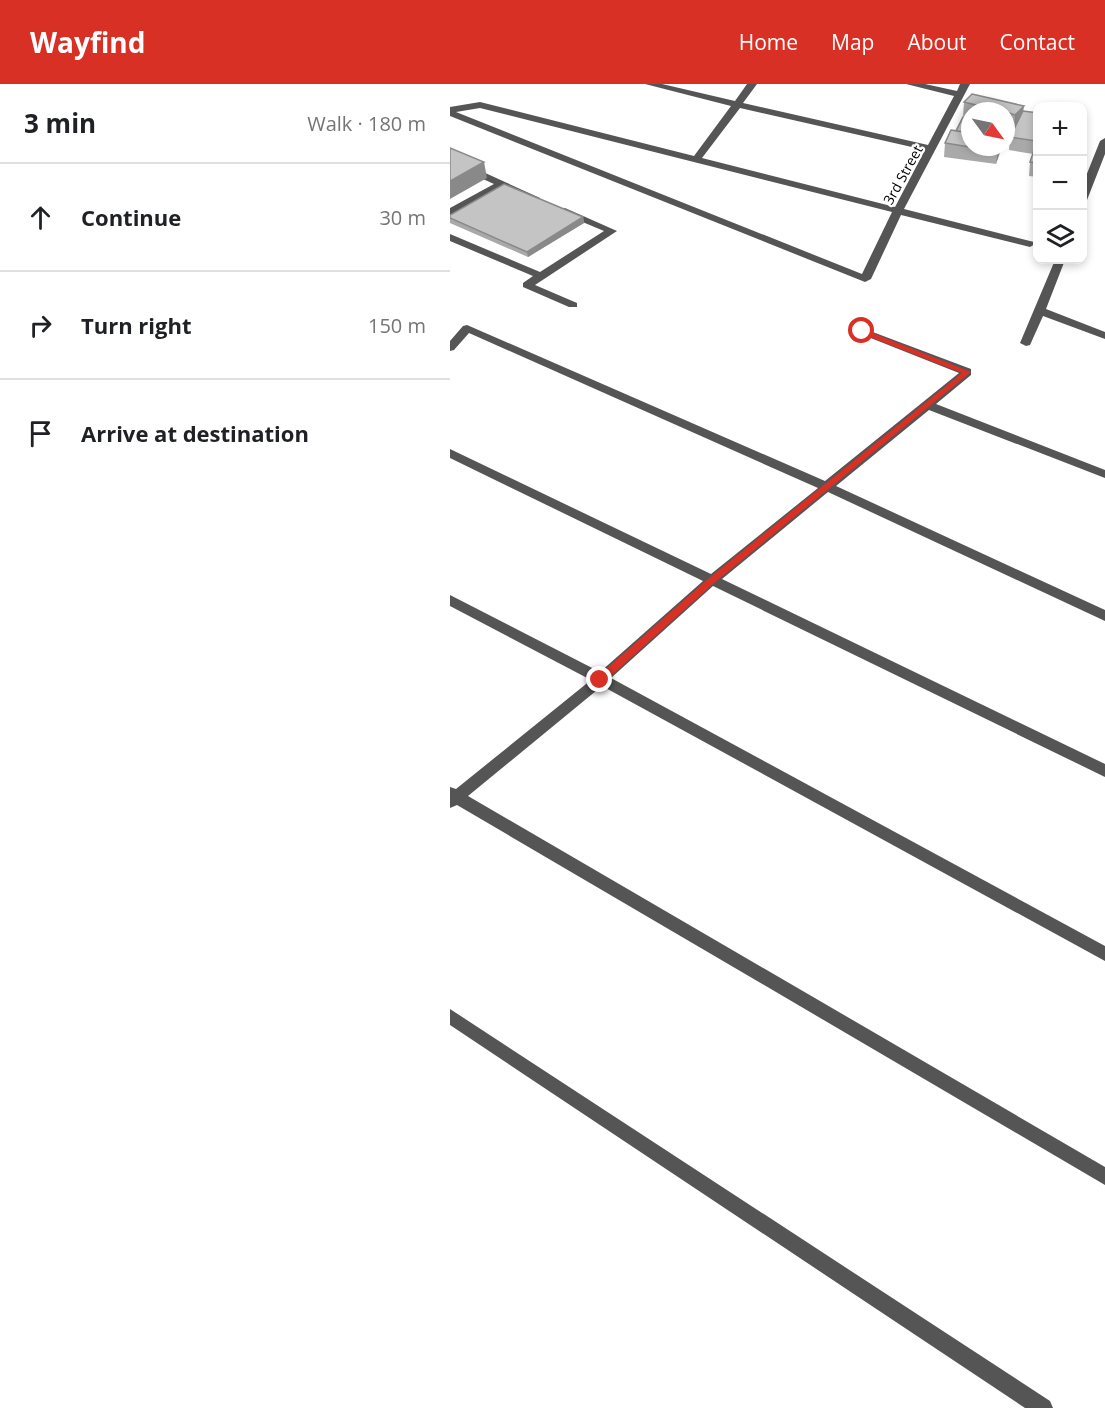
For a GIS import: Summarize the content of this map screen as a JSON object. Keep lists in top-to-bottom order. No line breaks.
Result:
{"streets":{"street":["3rd Street"]},"north":"bottom right","page":{"header":"Wayfind","nav":["Home","Map","About","Contact"],"heading":["3 min","Walk · 180 m"],"map_buttons":["+","−"],"list":[["Continue","30 m"],["Turn right","150 m"],"Arrive at destination"]}}
